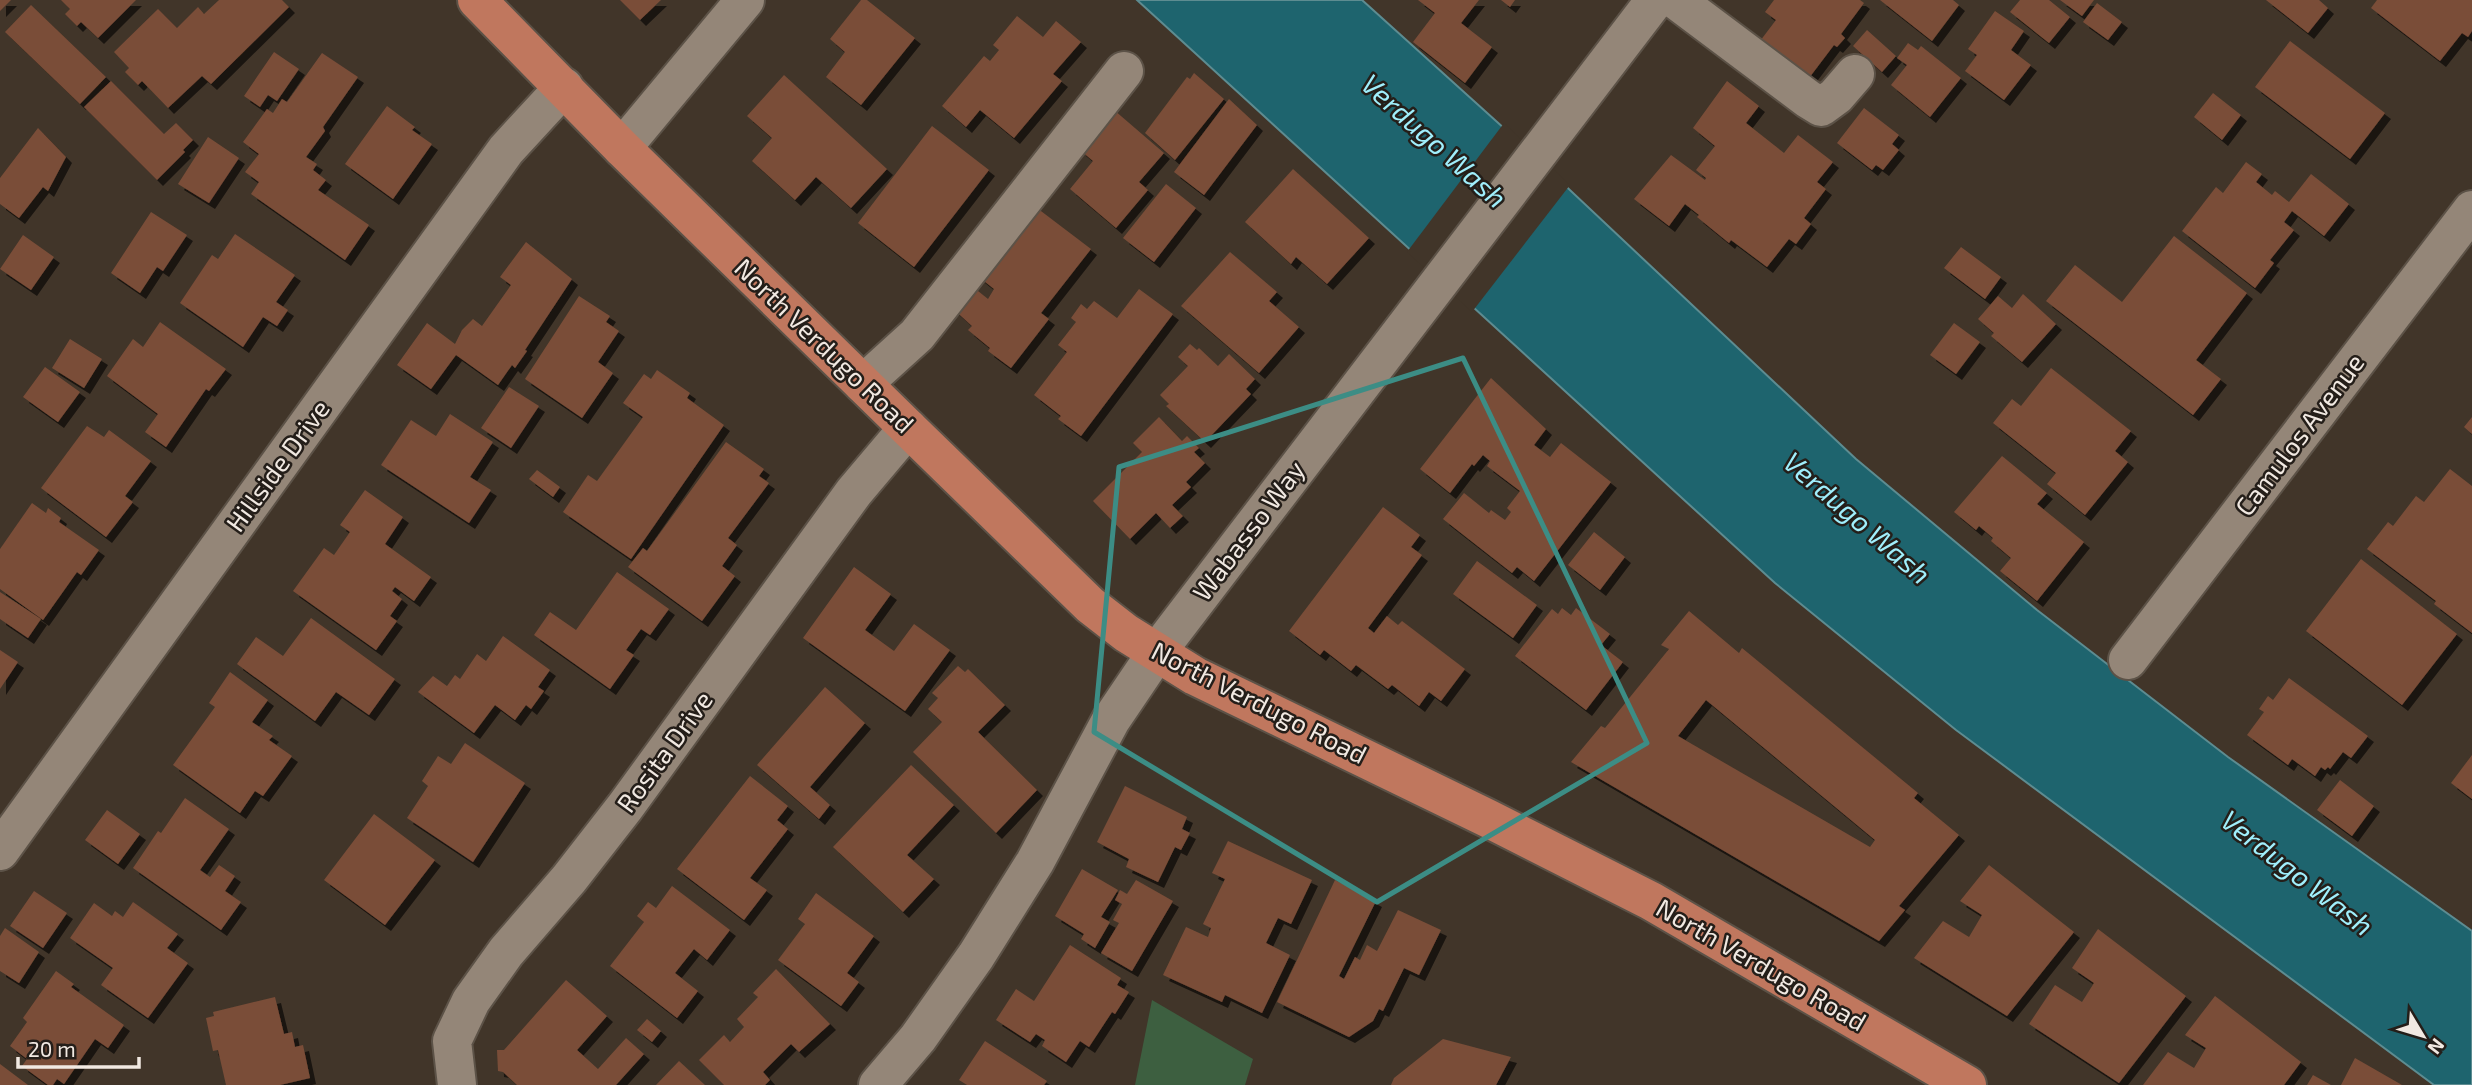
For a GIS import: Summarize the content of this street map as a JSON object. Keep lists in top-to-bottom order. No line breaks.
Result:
{"streets":{"main road":["North Verdugo Road"],"street":["Camulos Avenue","Hillside Drive","Wabasso Way","Rosita Drive"]},"crossings":[["North Verdugo Road","Hillside Drive"],["North Verdugo Road","Wabasso Way"],["North Verdugo Road","Rosita Drive"]],"water":["Verdugo Wash"],"scale_bar":"20 m","north":"bottom right"}
